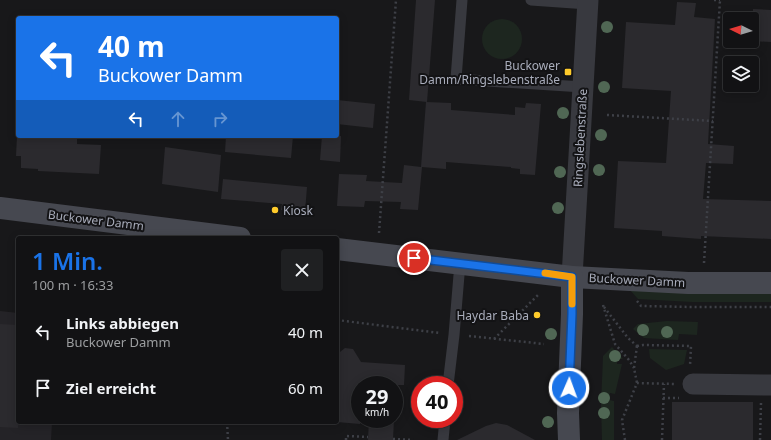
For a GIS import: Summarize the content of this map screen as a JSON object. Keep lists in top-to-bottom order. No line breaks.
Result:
{"streets":{"main road":["Buckower Damm"],"street":["Ringslebenstraße"]},"crossings":[["Ringslebenstraße","Buckower Damm"]],"places":{"transit":["Buckower Damm/Ringslebenstraße"],"other":["Kiosk","Haydar Baba"]},"north":"left","page":{"turn":["40 m","Buckower Damm"],"heading":["1 Min.","100 m · 16:33"],"list":[{"name":"Links abbiegen","note":"Buckower Damm","value":"40 m"},{"name":"Ziel erreicht","value":"60 m"}],"speed":"29 km/h","limit":"40"}}
